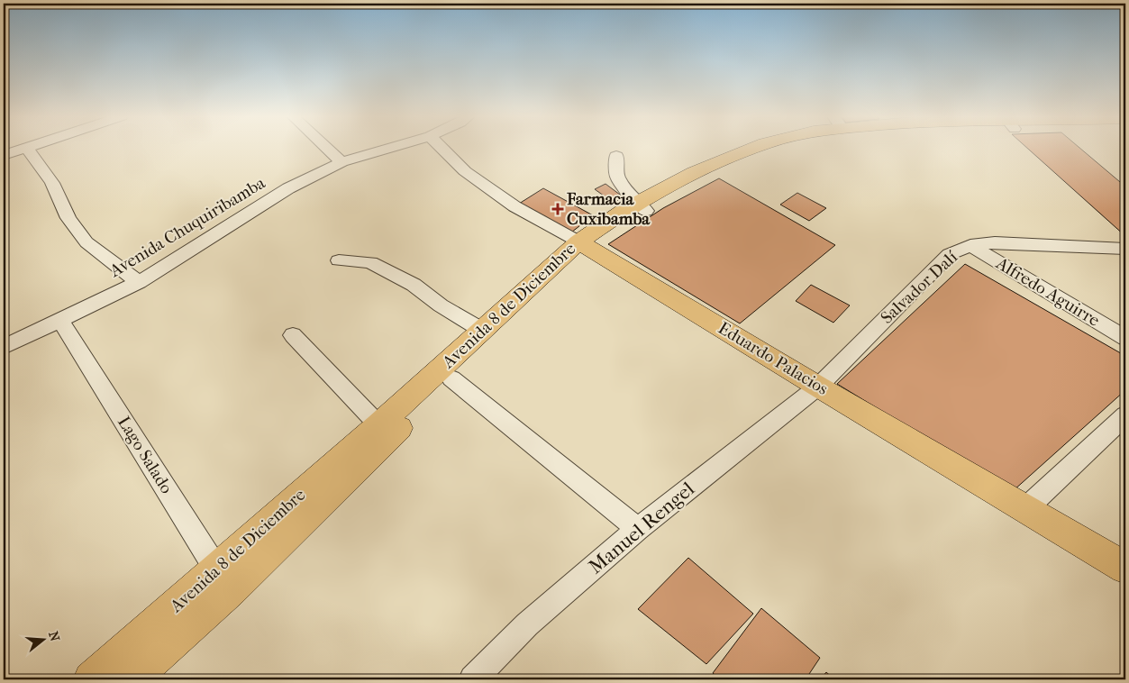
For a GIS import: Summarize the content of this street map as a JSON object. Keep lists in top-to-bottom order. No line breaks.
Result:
{"streets":{"main road":["Avenida 8 de Diciembre","Eduardo Palacios"],"street":["Avenida Chuquiribamba","Salvador Dalí","Alfredo Aguirre","Lago Salado","Manuel Rengel"]},"crossings":[["Avenida Chuquiribamba","Lago Salado"],["Salvador Dalí","Alfredo Aguirre"],["Salvador Dalí","Eduardo Palacios"],["Salvador Dalí","Manuel Rengel"],["Avenida 8 de Diciembre","Eduardo Palacios"],["Avenida 8 de Diciembre","Lago Salado"],["Eduardo Palacios","Manuel Rengel"]],"places":{"health":["Farmacia Cuxibamba"]},"north":"right"}
